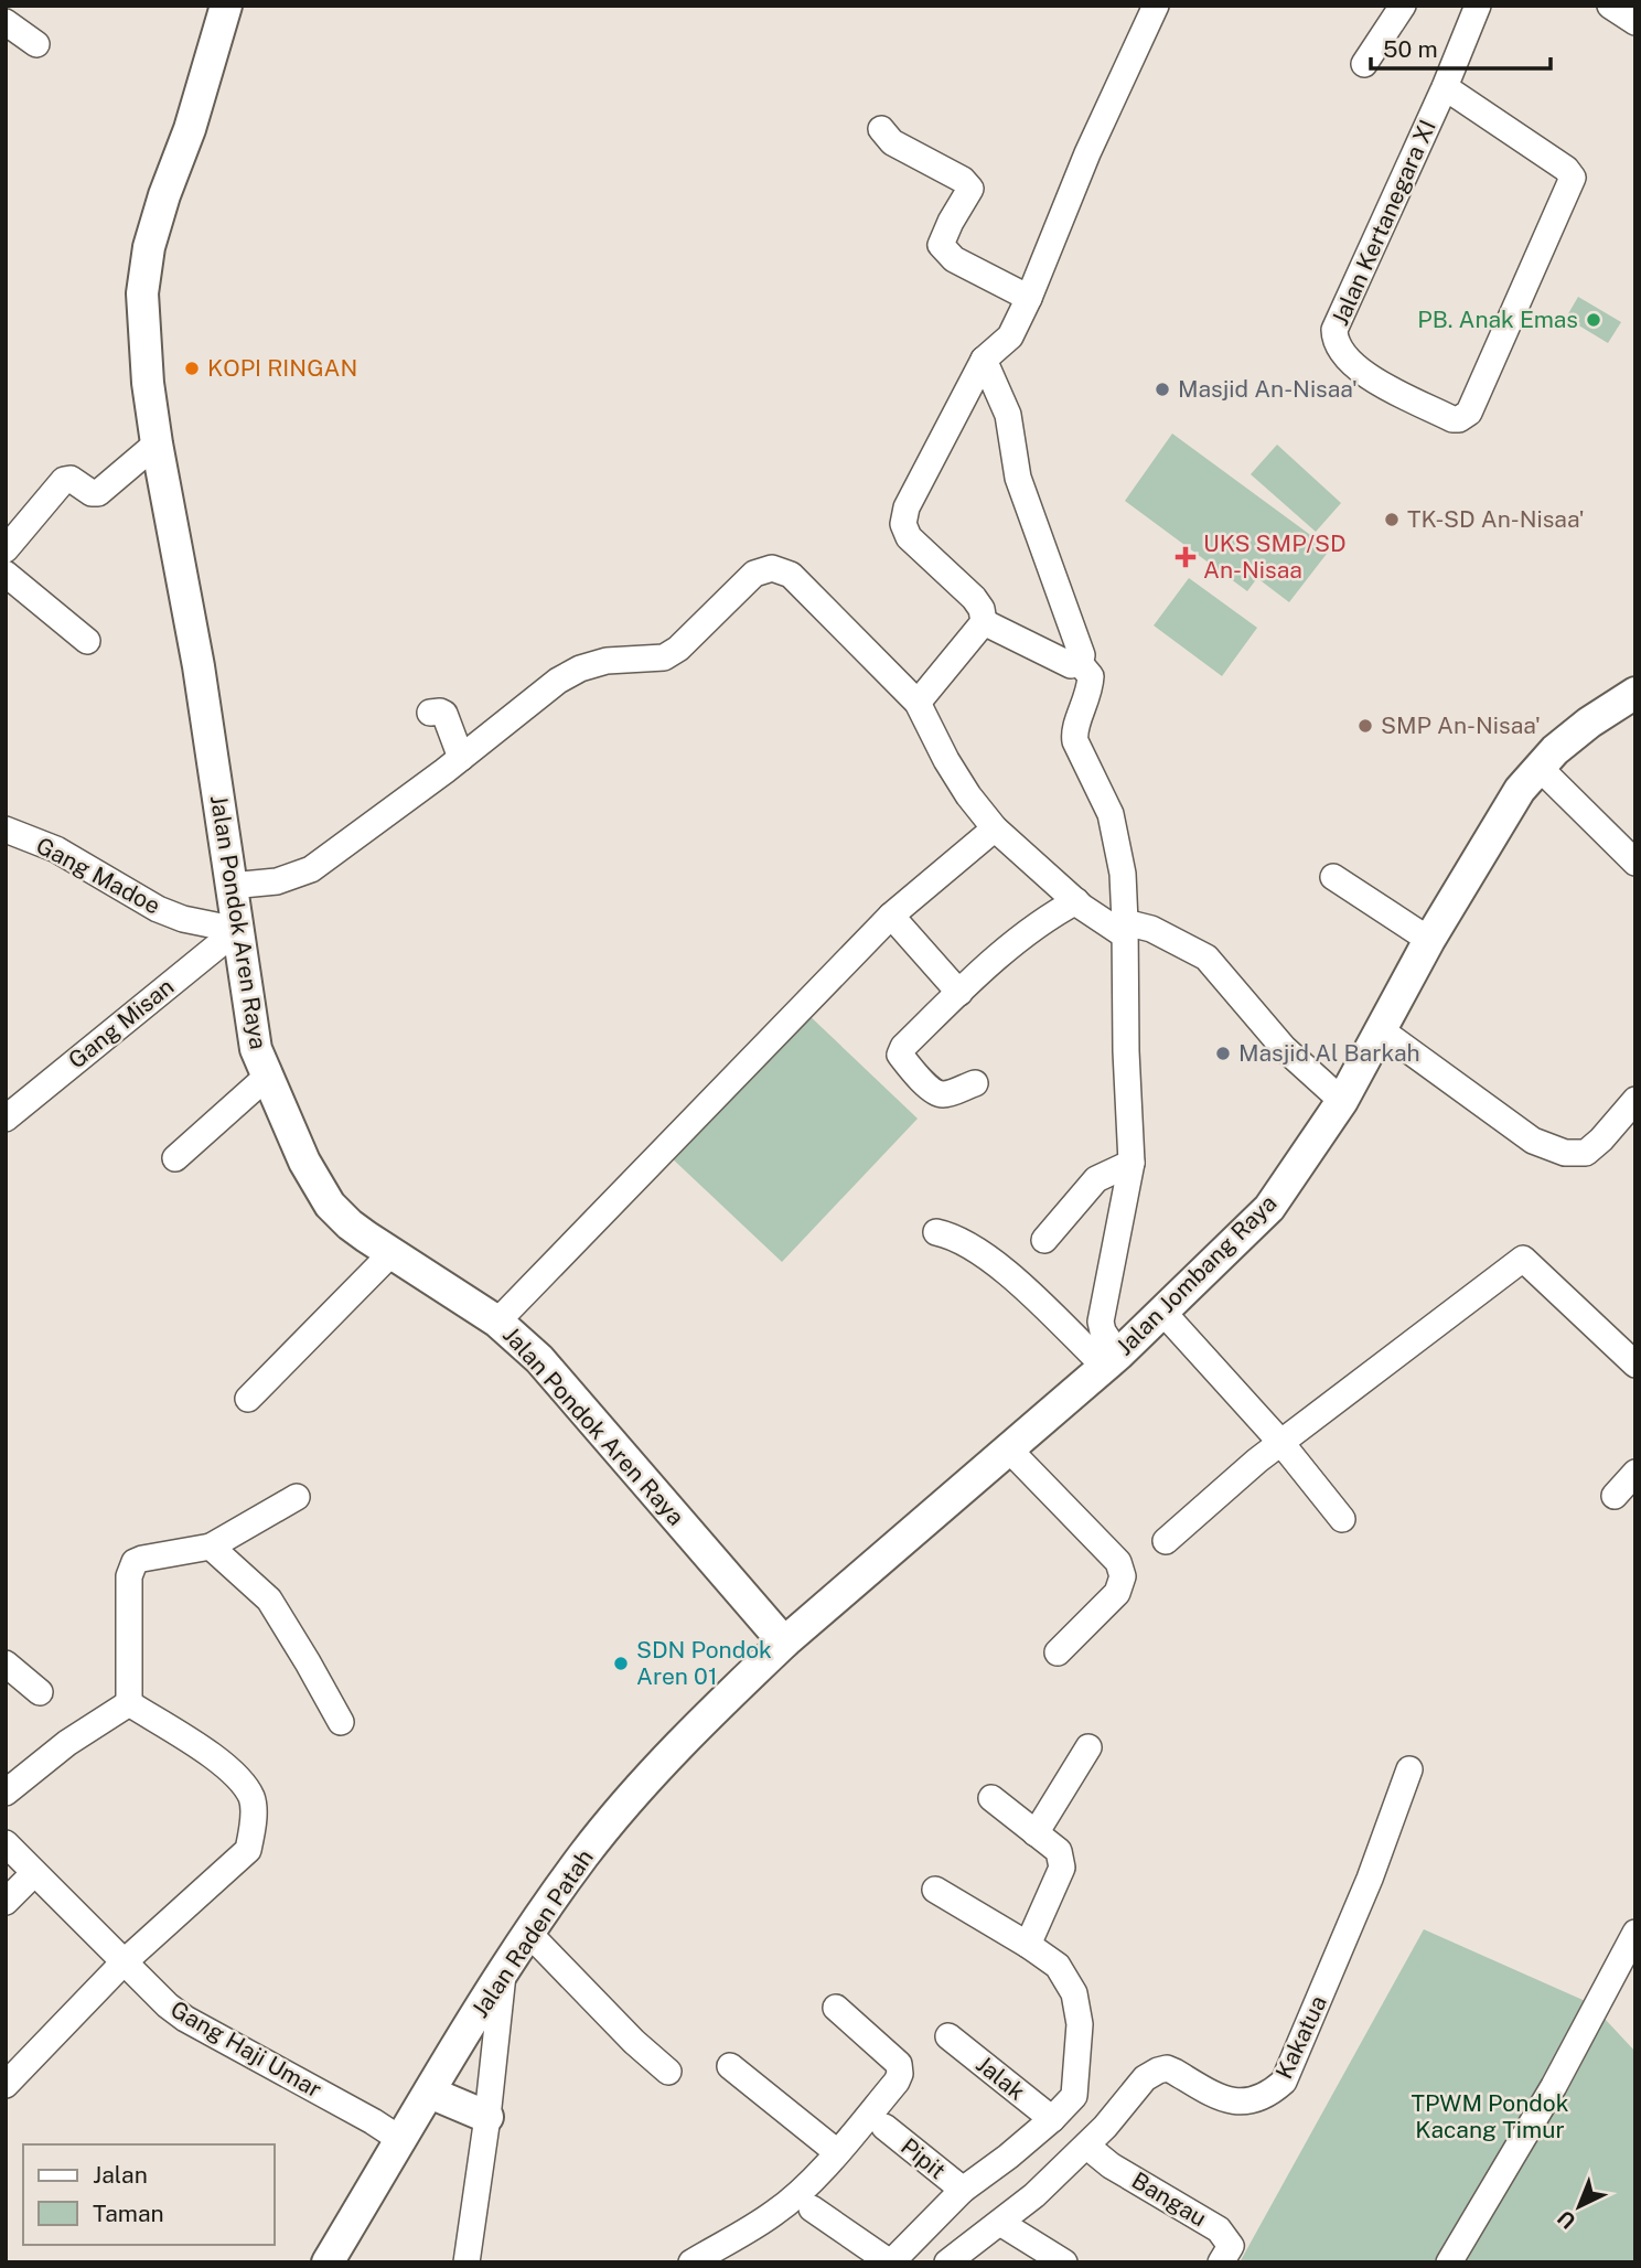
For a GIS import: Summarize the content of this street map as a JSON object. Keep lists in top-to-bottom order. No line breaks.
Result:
{"streets":{"main road":["Jalan Pondok Aren Raya","Jalan Jombang Raya","Jalan Raden Patah"],"street":["Jalan Kertanegara XI","Gang Madoe","Gang Misan","Kakatua","Gang Haji Umar","Jalak","Pipit","Bangau"]},"crossings":[["Gang Madoe","Jalan Pondok Aren Raya"],["Gang Madoe","Gang Misan"],["Jalan Pondok Aren Raya","Gang Misan"],["Jalan Pondok Aren Raya","Jalan Jombang Raya"],["Jalan Pondok Aren Raya","Jalan Raden Patah"],["Jalan Jombang Raya","Jalan Raden Patah"],["Jalan Raden Patah","Gang Haji Umar"],["Kakatua","Bangau"]],"parks":["TPWM Pondok Kacang Timur"],"places":{"other":["PB. Anak Emas","KOPI RINGAN","Masjid An-Nisaa'","TK-SD An-Nisaa'","SMP An-Nisaa'","Masjid Al Barkah","SDN Pondok Aren 01"],"health":["UKS SMP/SD An-Nisaa"]},"legend":["Jalan","Taman"],"scale_bar":"50 m","north":"bottom left"}
